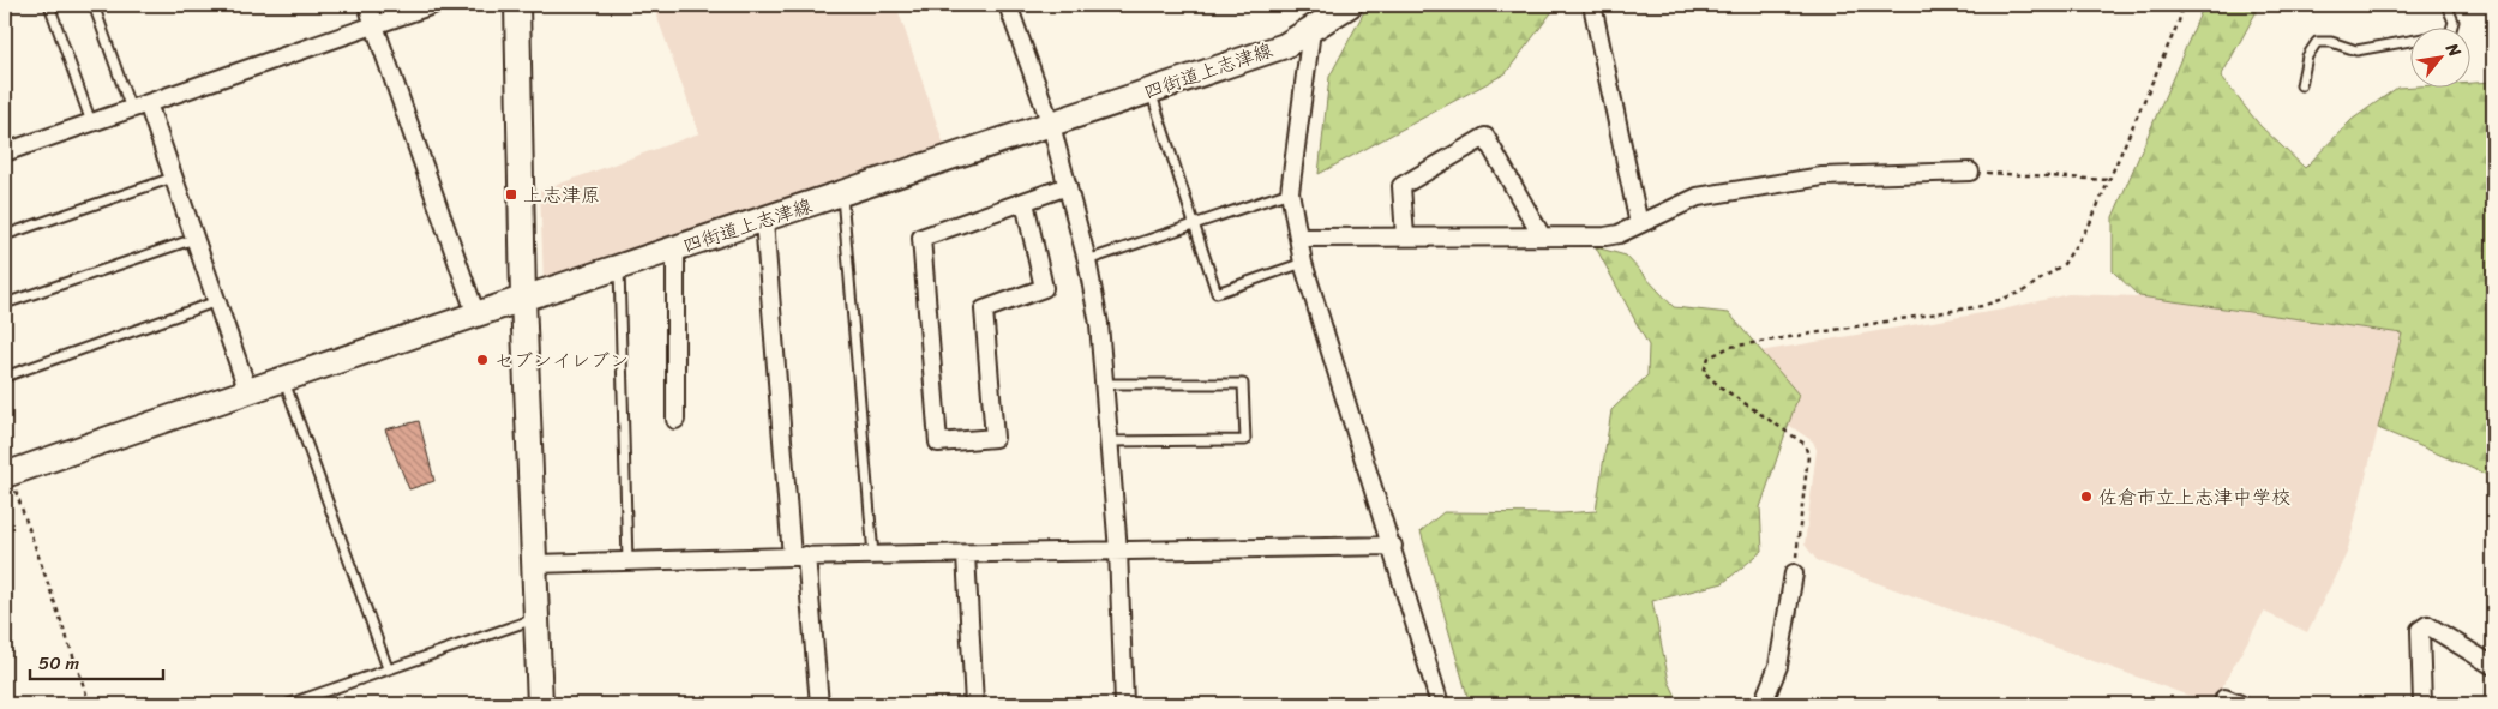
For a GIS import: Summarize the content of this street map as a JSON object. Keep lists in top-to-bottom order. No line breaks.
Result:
{"streets":{"main road":["四街道上志津線"]},"places":{"transit":["上志津原"],"other":["セブンイレブン","佐倉市立上志津中学校"]},"scale_bar":"50 m","north":"top right"}
